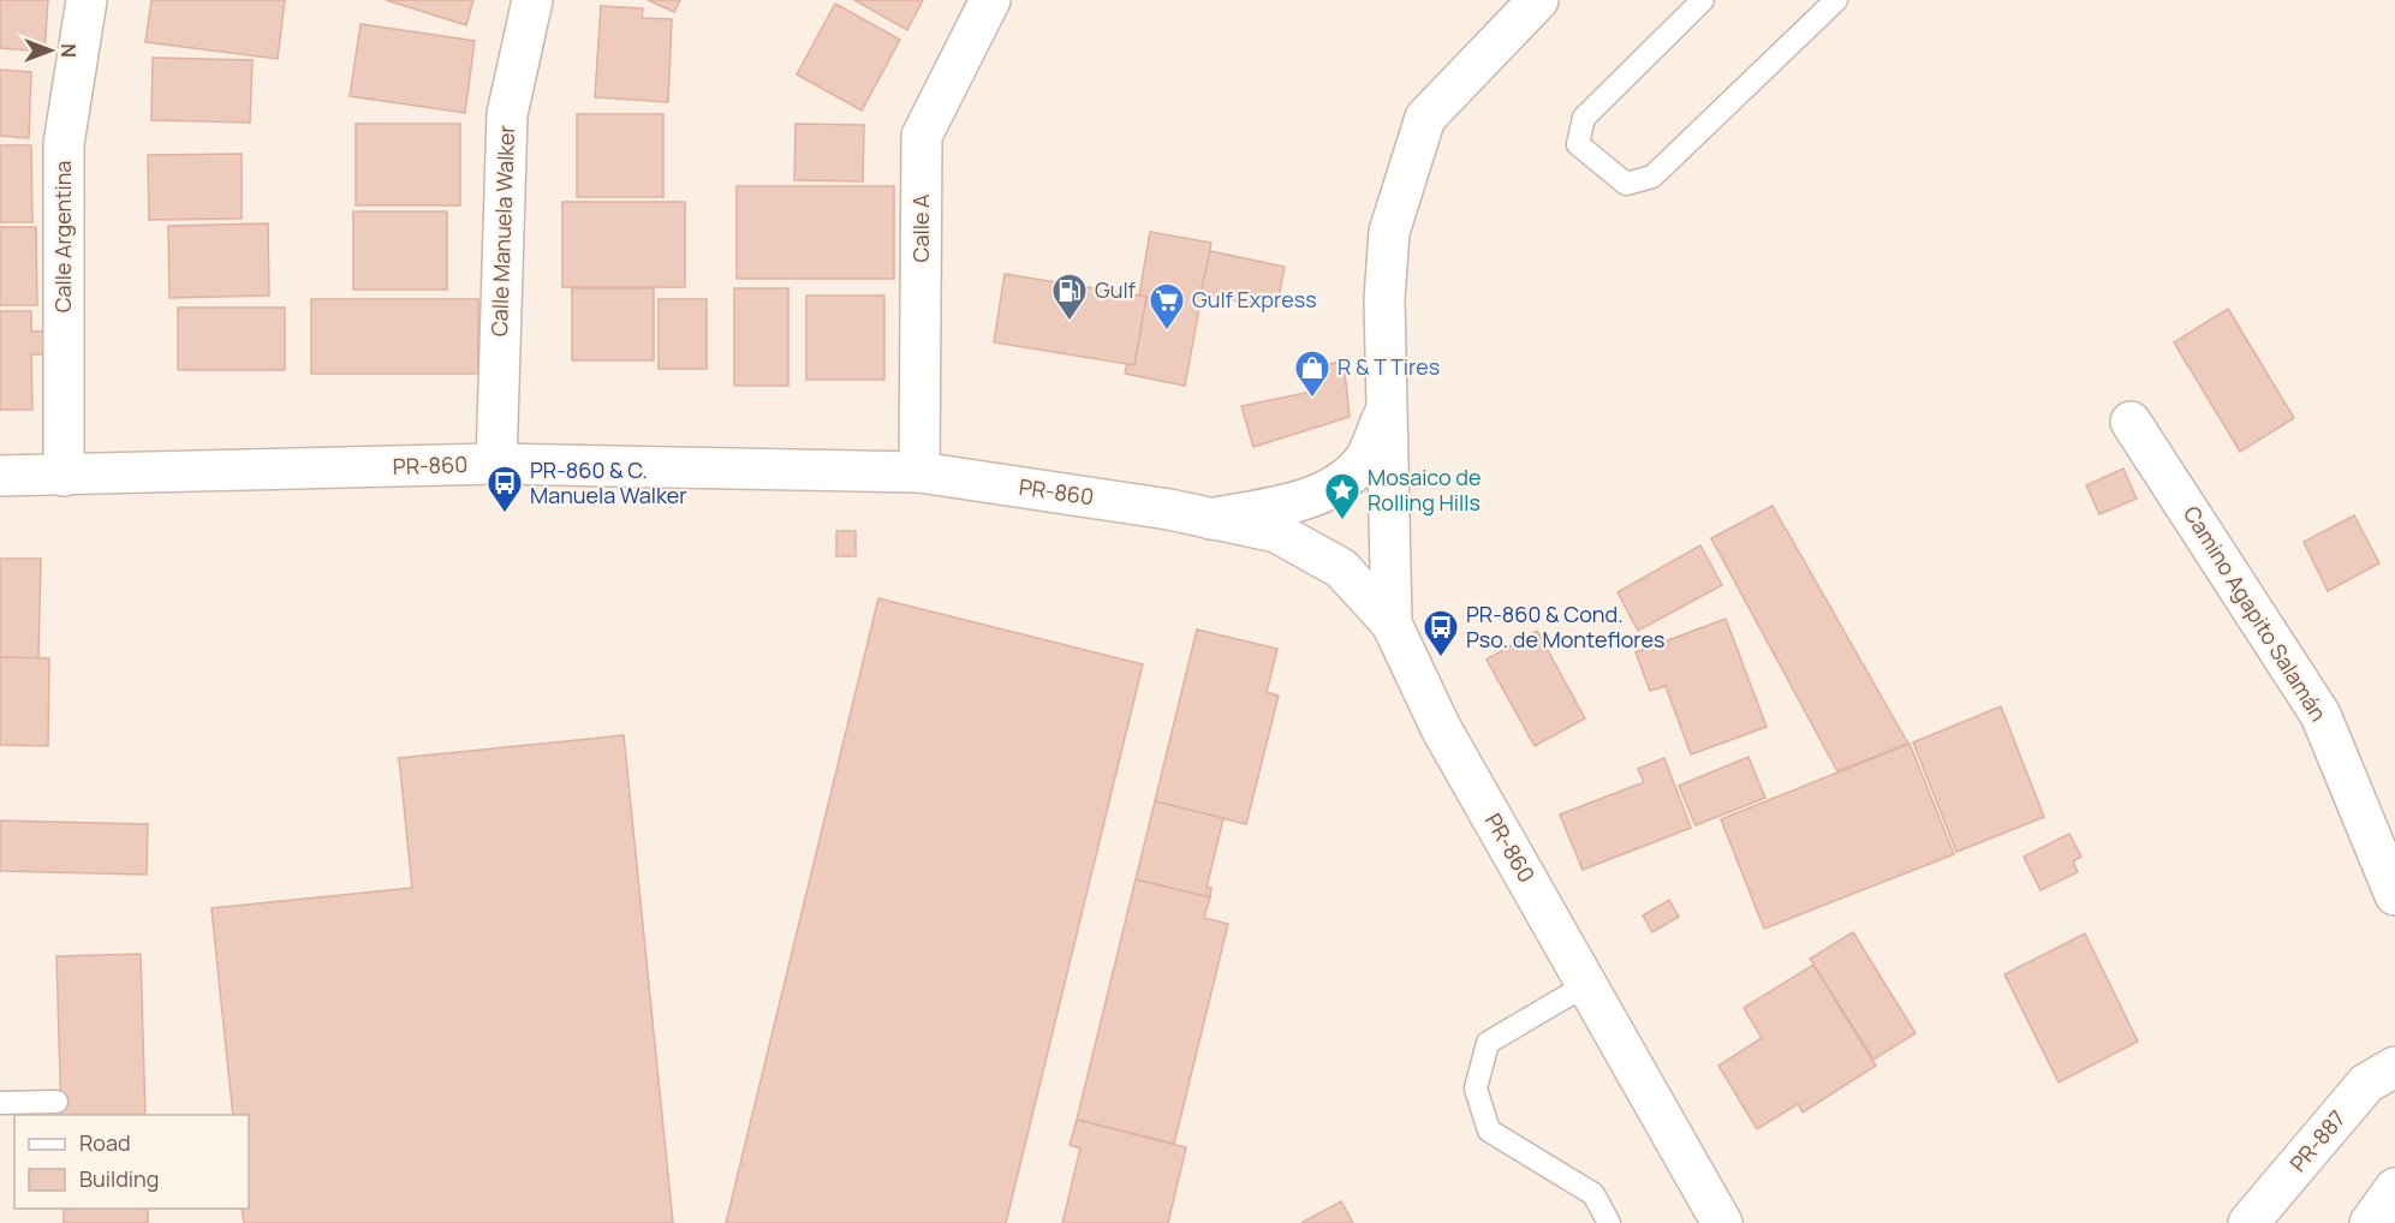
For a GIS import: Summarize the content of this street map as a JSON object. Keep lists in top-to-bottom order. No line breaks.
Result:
{"streets":{"street":["Calle A","Calle Manuela Walker","Calle Argentina","PR-860","Camino Agapito Salamán","PR-887"]},"crossings":[["Calle A","PR-860"],["Calle Manuela Walker","PR-860"],["Calle Argentina","PR-860"]],"places":{"fuel station":["Gulf"],"supermarket":["Gulf Express"],"shop":["R & T Tires"],"bus stop":["PR-860 & C. Manuela Walker","PR-860 & Cond. Pso. de Monteflores"],"place":["Mosaico de Rolling Hills"]},"legend":["Road","Building"],"north":"right"}
